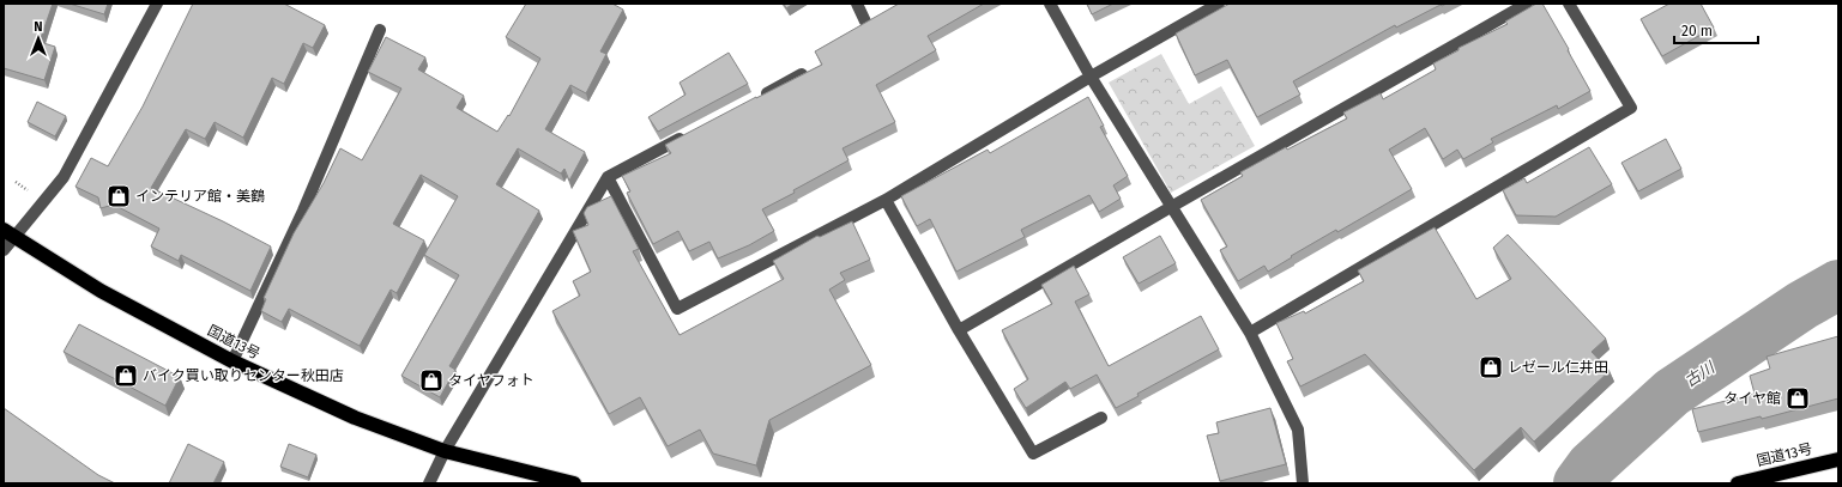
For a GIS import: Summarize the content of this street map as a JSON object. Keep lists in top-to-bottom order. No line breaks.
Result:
{"streets":{"highway":["国道13号"]},"water":["古川"],"places":{"shop":["インテリア館・美鶴","レゼール仁井田","バイク買い取りセンター秋田店","タイヤフォト","タイヤ館"]},"scale_bar":"20 m","north":"top"}
